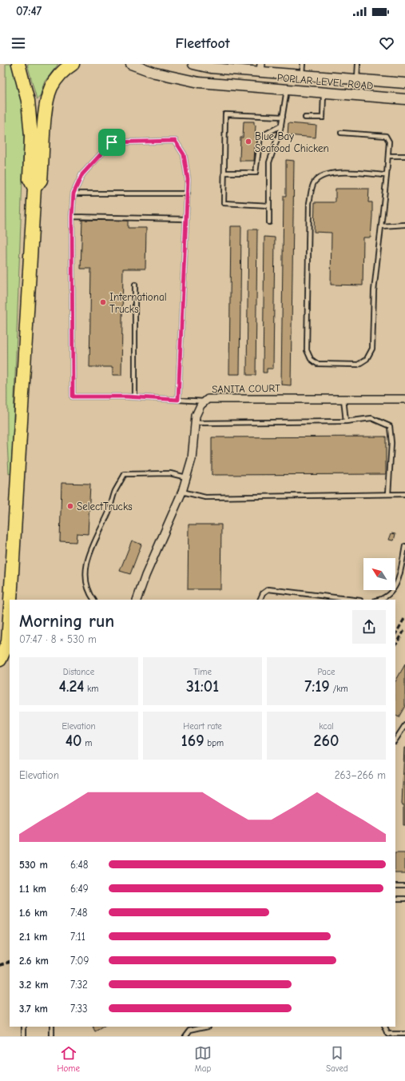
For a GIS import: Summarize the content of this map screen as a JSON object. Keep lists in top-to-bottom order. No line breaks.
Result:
{"streets":{"main road":["POPLAR LEVEL ROAD"],"street":["SANITA COURT"]},"places":["Blue Bay Seafood Chicken","International Trucks","SelectTrucks"],"north":"top left","page":{"status":"07:47","header":"Fleetfoot","heading":["Morning run","07:47 · 8 × 530 m"],"stats":[["Distance","4.24 km"],["Time","31:01"],["Pace","7:19 /km"],["Elevation","40 m"],["Heart rate","169 bpm"],["kcal","260"]],"chart":["Elevation","263–266 m"],"list":[{"name":"530 m","note":"6:48"},{"name":"1.1 km","note":"6:49"},{"name":"1.6 km","note":"7:48"},{"name":"2.1 km","note":"7:11"},{"name":"2.6 km","note":"7:09"},{"name":"3.2 km","note":"7:32"},{"name":"3.7 km","note":"7:33"}],"tabs":["Home","Map","Saved"]}}
